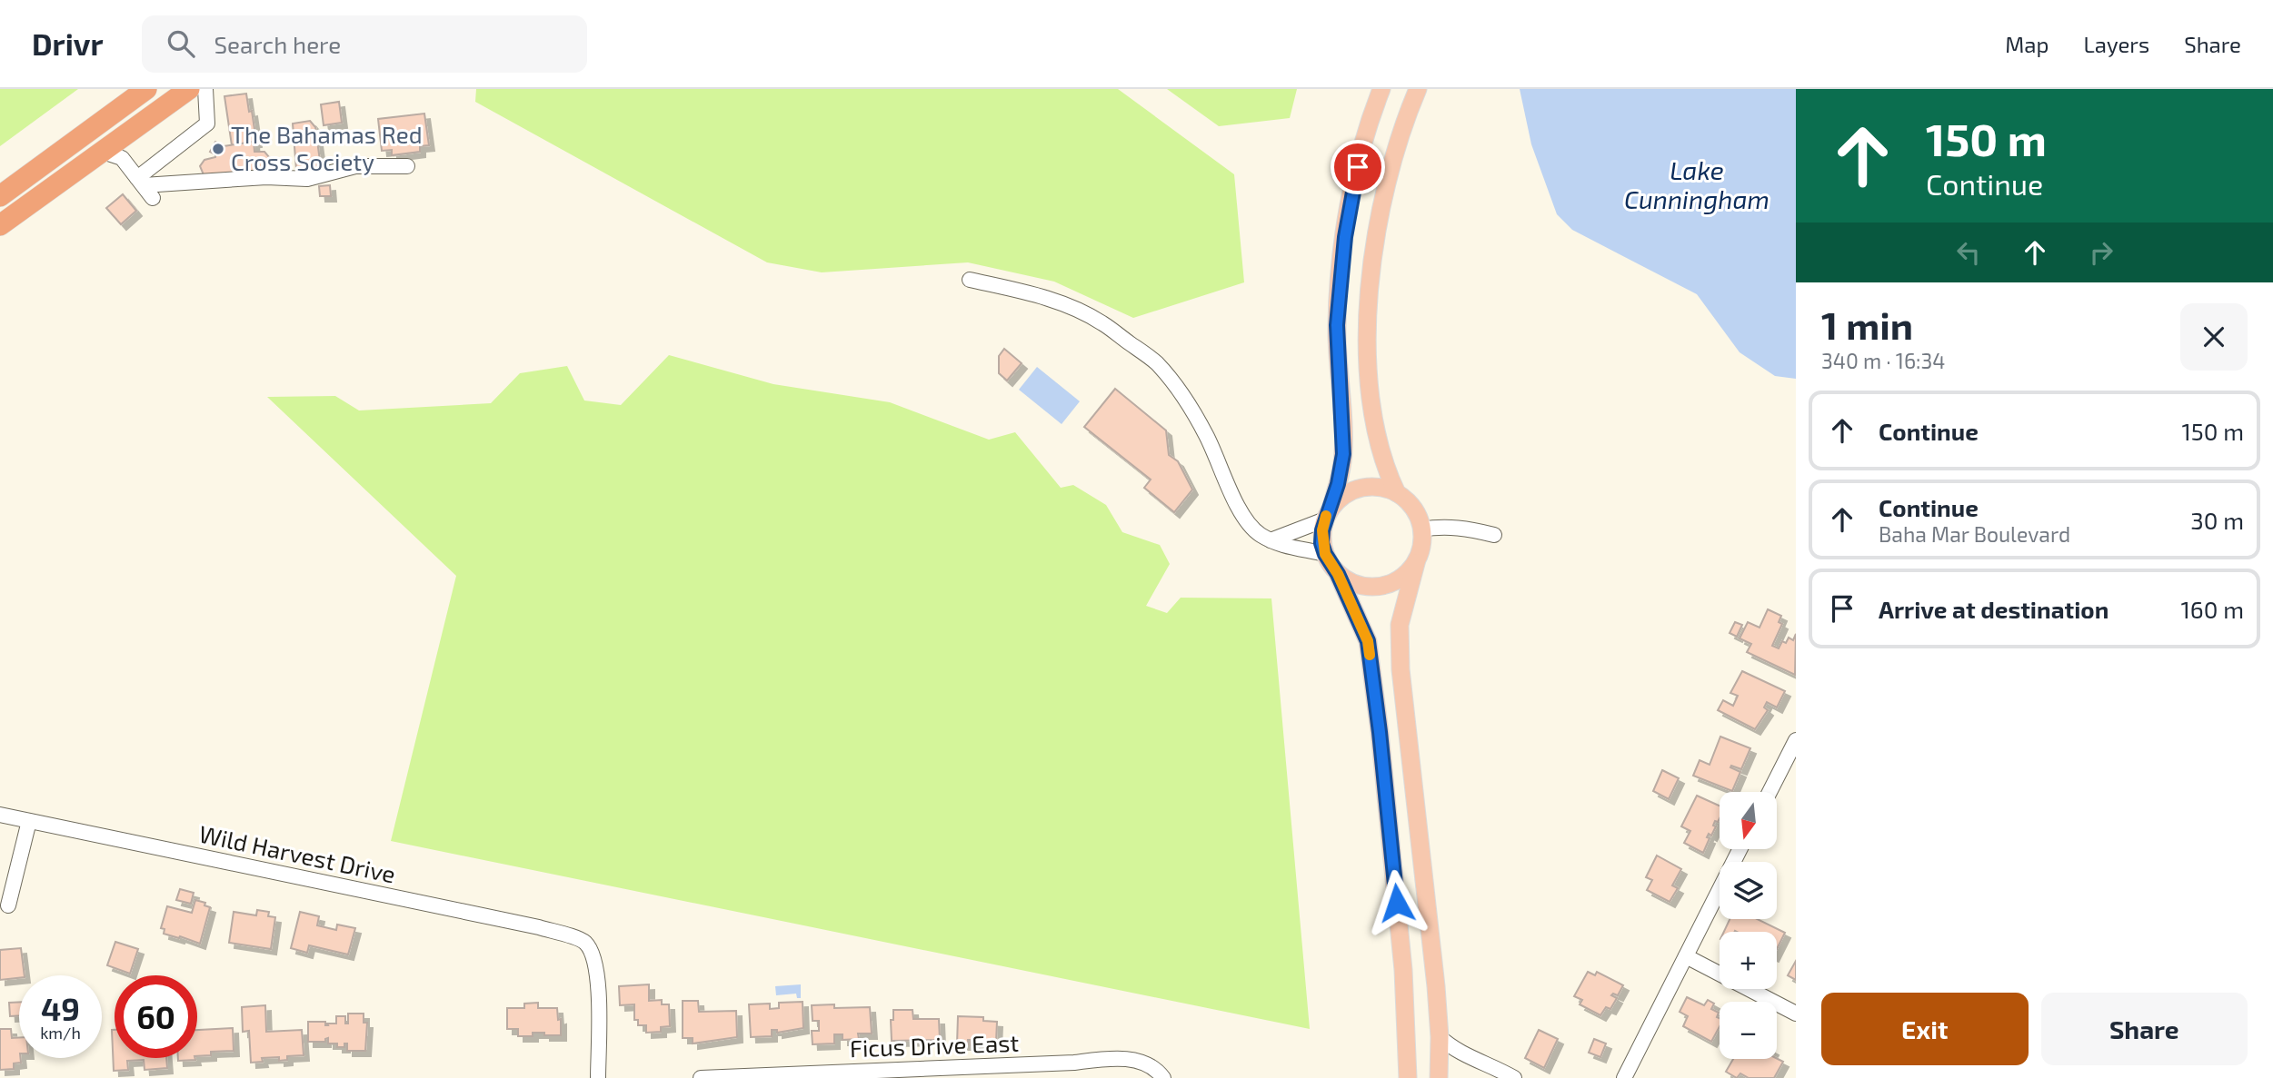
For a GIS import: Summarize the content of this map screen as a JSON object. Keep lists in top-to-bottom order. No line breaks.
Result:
{"streets":{"street":["Wild Harvest Drive","Ficus Drive East"]},"water":["Lake Cunningham"],"places":["The Bahamas Red Cross Society"],"north":"bottom","page":{"header":"Drivr","search":"Search here","nav":["Map","Layers","Share"],"turn":["150 m","Continue"],"heading":["1 min","340 m · 16:34"],"list":[{"name":"Continue","value":"150 m"},{"name":"Continue","note":"Baha Mar Boulevard","value":"30 m"},{"name":"Arrive at destination","value":"160 m"}],"map_buttons":["+","−"],"speed":"49 km/h","limit":"60","buttons":["Exit","Share"]}}
